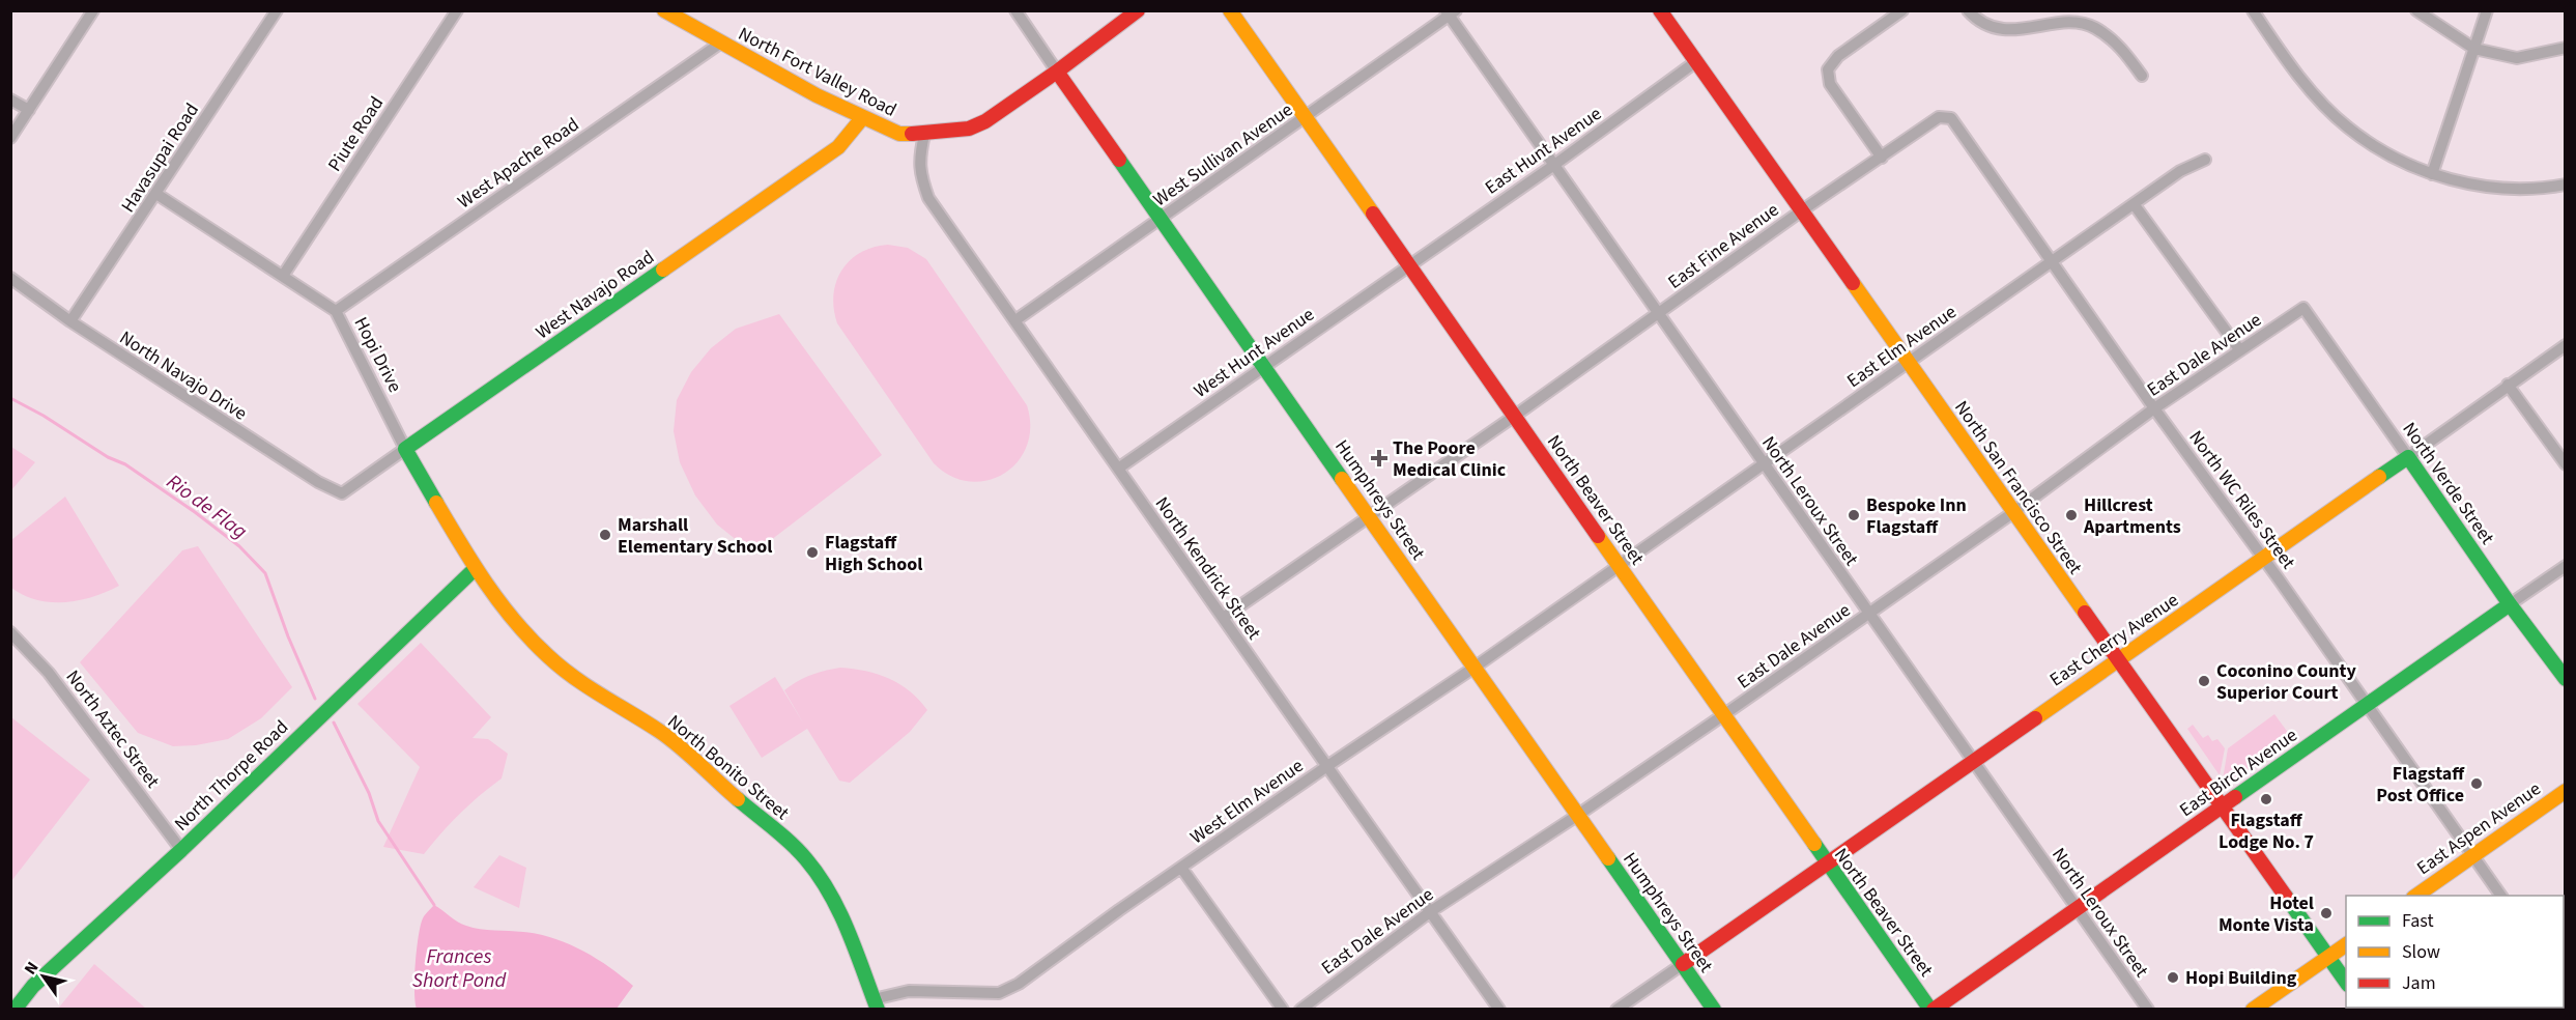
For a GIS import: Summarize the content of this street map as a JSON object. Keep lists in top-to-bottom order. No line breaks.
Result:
{"streets":{"street":["North Fort Valley Road","Piute Road","East Hunt Avenue","West Sullivan Avenue","Havasupai Road","West Apache Road","East Fine Avenue","West Navajo Road","East Elm Avenue","West Hunt Avenue","Hopi Drive","East Dale Avenue","North Navajo Drive","North Verde Street","North San Francisco Street","Humphreys Street","North Beaver Street","North WC Riles Street","North Leroux Street","North Kendrick Street","East Cherry Avenue","North Aztec Street","North Bonito Street","East Birch Avenue","North Thorpe Road","West Elm Avenue","East Aspen Avenue"]},"crossings":[["North Fort Valley Road","West Apache Road"],["North Fort Valley Road","West Navajo Road"],["North Fort Valley Road","Humphreys Street"],["North Fort Valley Road","North Kendrick Street"],["Piute Road","Hopi Drive"],["East Hunt Avenue","West Hunt Avenue"],["East Hunt Avenue","North San Francisco Street"],["East Hunt Avenue","North Beaver Street"],["East Hunt Avenue","North Leroux Street"],["West Sullivan Avenue","Humphreys Street"],["West Sullivan Avenue","North Beaver Street"],["West Sullivan Avenue","North Leroux Street"],["West Sullivan Avenue","North Kendrick Street"],["Havasupai Road","Hopi Drive"],["Havasupai Road","North Navajo Drive"],["West Apache Road","Hopi Drive"],["East Fine Avenue","North San Francisco Street"],["East Fine Avenue","Humphreys Street"],["East Fine Avenue","North Beaver Street"],["East Fine Avenue","North WC Riles Street"],["East Fine Avenue","North Leroux Street"],["East Fine Avenue","North Kendrick Street"],["West Navajo Road","Hopi Drive"],["West Navajo Road","North Navajo Drive"],["East Elm Avenue","North San Francisco Street"],["East Elm Avenue","North Beaver Street"],["East Elm Avenue","North WC Riles Street"],["East Elm Avenue","North Leroux Street"],["East Elm Avenue","West Elm Avenue"],["West Hunt Avenue","Humphreys Street"],["West Hunt Avenue","North Beaver Street"],["West Hunt Avenue","North Kendrick Street"],["Hopi Drive","North Bonito Street"],["Hopi Drive","North Thorpe Road"],["East Dale Avenue","North Verde Street"],["East Dale Avenue","North San Francisco Street"],["East Dale Avenue","Humphreys Street"],["East Dale Avenue","North Beaver Street"],["East Dale Avenue","North WC Riles Street"],["East Dale Avenue","North Leroux Street"],["East Dale Avenue","North Kendrick Street"],["North Verde Street","East Cherry Avenue"],["North Verde Street","East Birch Avenue"],["North San Francisco Street","East Cherry Avenue"],["North San Francisco Street","East Birch Avenue"],["Humphreys Street","East Cherry Avenue"],["Humphreys Street","West Elm Avenue"],["North Beaver Street","East Cherry Avenue"],["North Beaver Street","East Birch Avenue"],["North Beaver Street","West Elm Avenue"],["North WC Riles Street","East Cherry Avenue"],["North WC Riles Street","East Birch Avenue"],["North WC Riles Street","East Aspen Avenue"],["North Leroux Street","East Cherry Avenue"],["North Leroux Street","East Birch Avenue"],["North Kendrick Street","West Elm Avenue"],["North Aztec Street","North Thorpe Road"],["North Bonito Street","North Thorpe Road"],["North Bonito Street","West Elm Avenue"]],"water":["Rio de Flag","Frances Short Pond"],"places":{"health":["The Poore Medical Clinic"],"other":["Bespoke Inn Flagstaff","Hillcrest Apartments","Marshall Elementary School","Flagstaff High School","Coconino County Superior Court","Flagstaff Post Office","Flagstaff Lodge No. 7","Hotel Monte Vista","Hopi Building"]},"legend":["Fast","Slow","Jam"],"north":"top left"}
